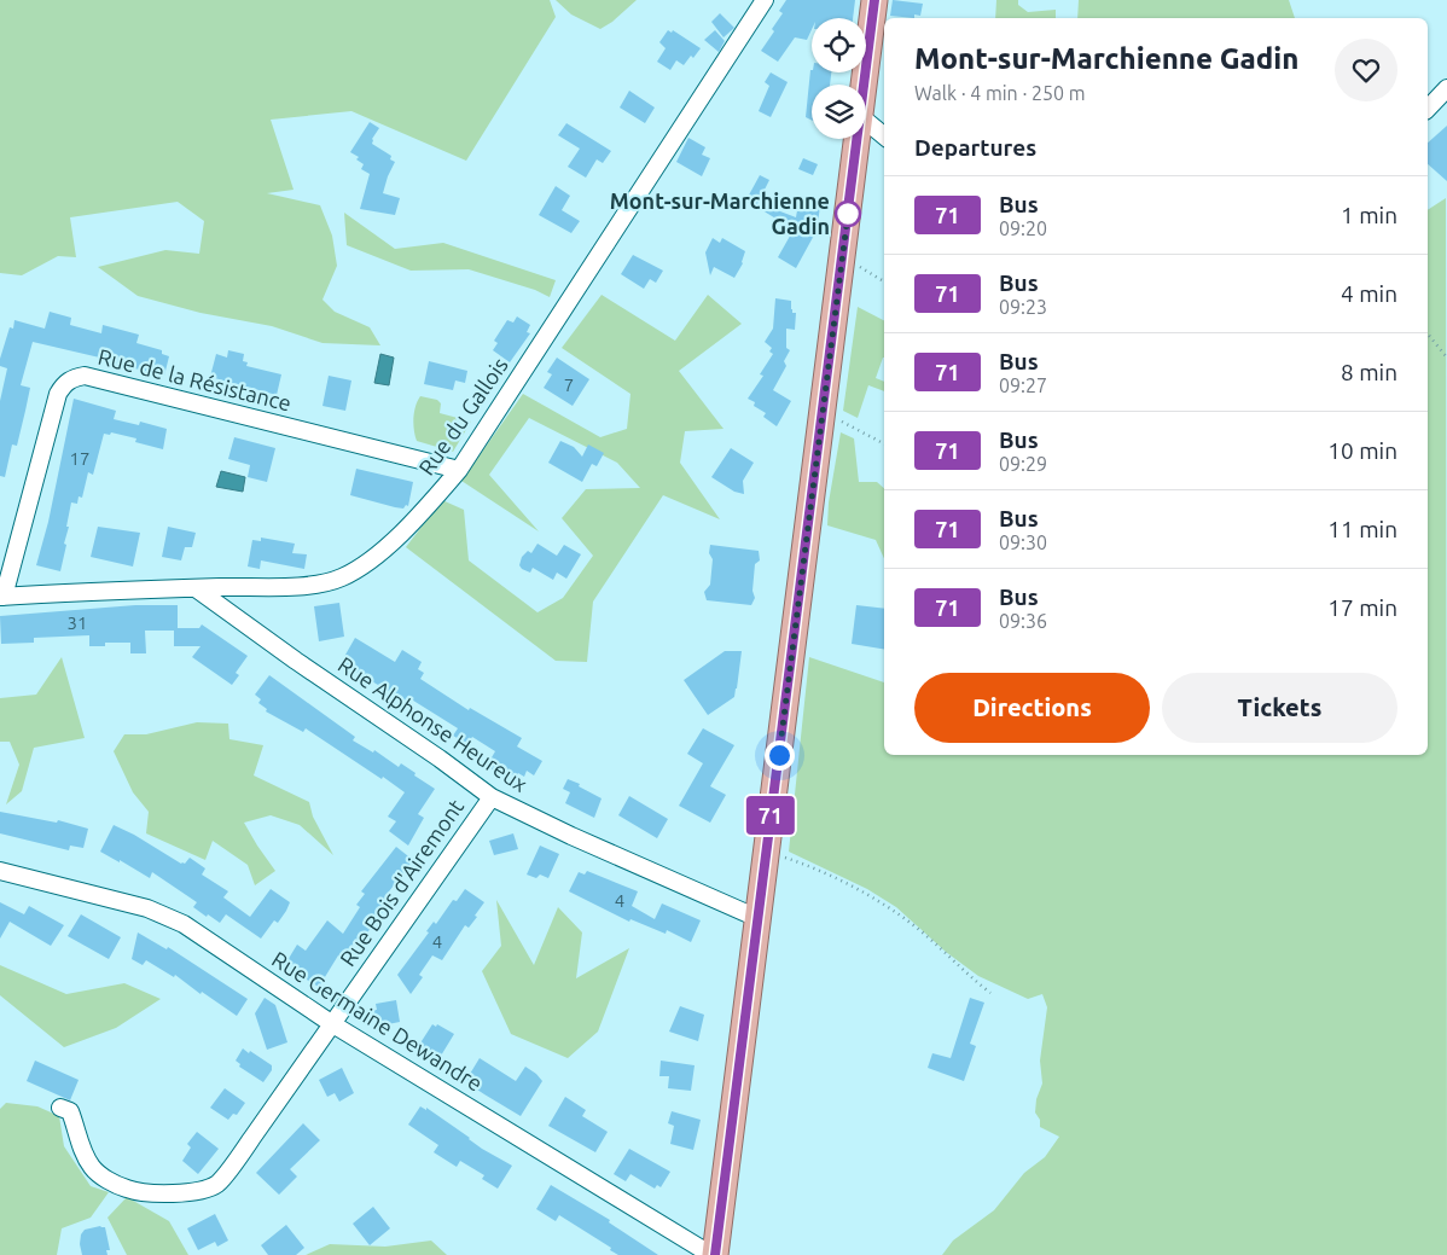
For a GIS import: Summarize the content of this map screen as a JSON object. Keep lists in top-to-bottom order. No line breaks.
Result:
{"streets":{"street":["Rue de la Résistance","Rue du Gallois","Rue Alphonse Heureux","Rue Bois d'Airemont","Rue Germaine Dewandre"]},"crossings":[["Rue de la Résistance","Rue du Gallois"],["Rue du Gallois","Rue Alphonse Heureux"],["Rue Alphonse Heureux","Rue Bois d'Airemont"],["Rue Bois d'Airemont","Rue Germaine Dewandre"]],"places":["Mont-sur-Marchienne Gadin"],"lines":["bus line 71"],"house_numbers":["7","17","31","4","4"],"page":{"on_map":"71","heading":[["Mont-sur-Marchienne Gadin","Walk · 4 min · 250 m"],"Departures"],"list":[{"mark":"71","name":"Bus","note":"09:20","value":"1 min"},{"mark":"71","name":"Bus","note":"09:23","value":"4 min"},{"mark":"71","name":"Bus","note":"09:27","value":"8 min"},{"mark":"71","name":"Bus","note":"09:29","value":"10 min"},{"mark":"71","name":"Bus","note":"09:30","value":"11 min"},{"mark":"71","name":"Bus","note":"09:36","value":"17 min"}],"buttons":["Directions","Tickets"]}}
